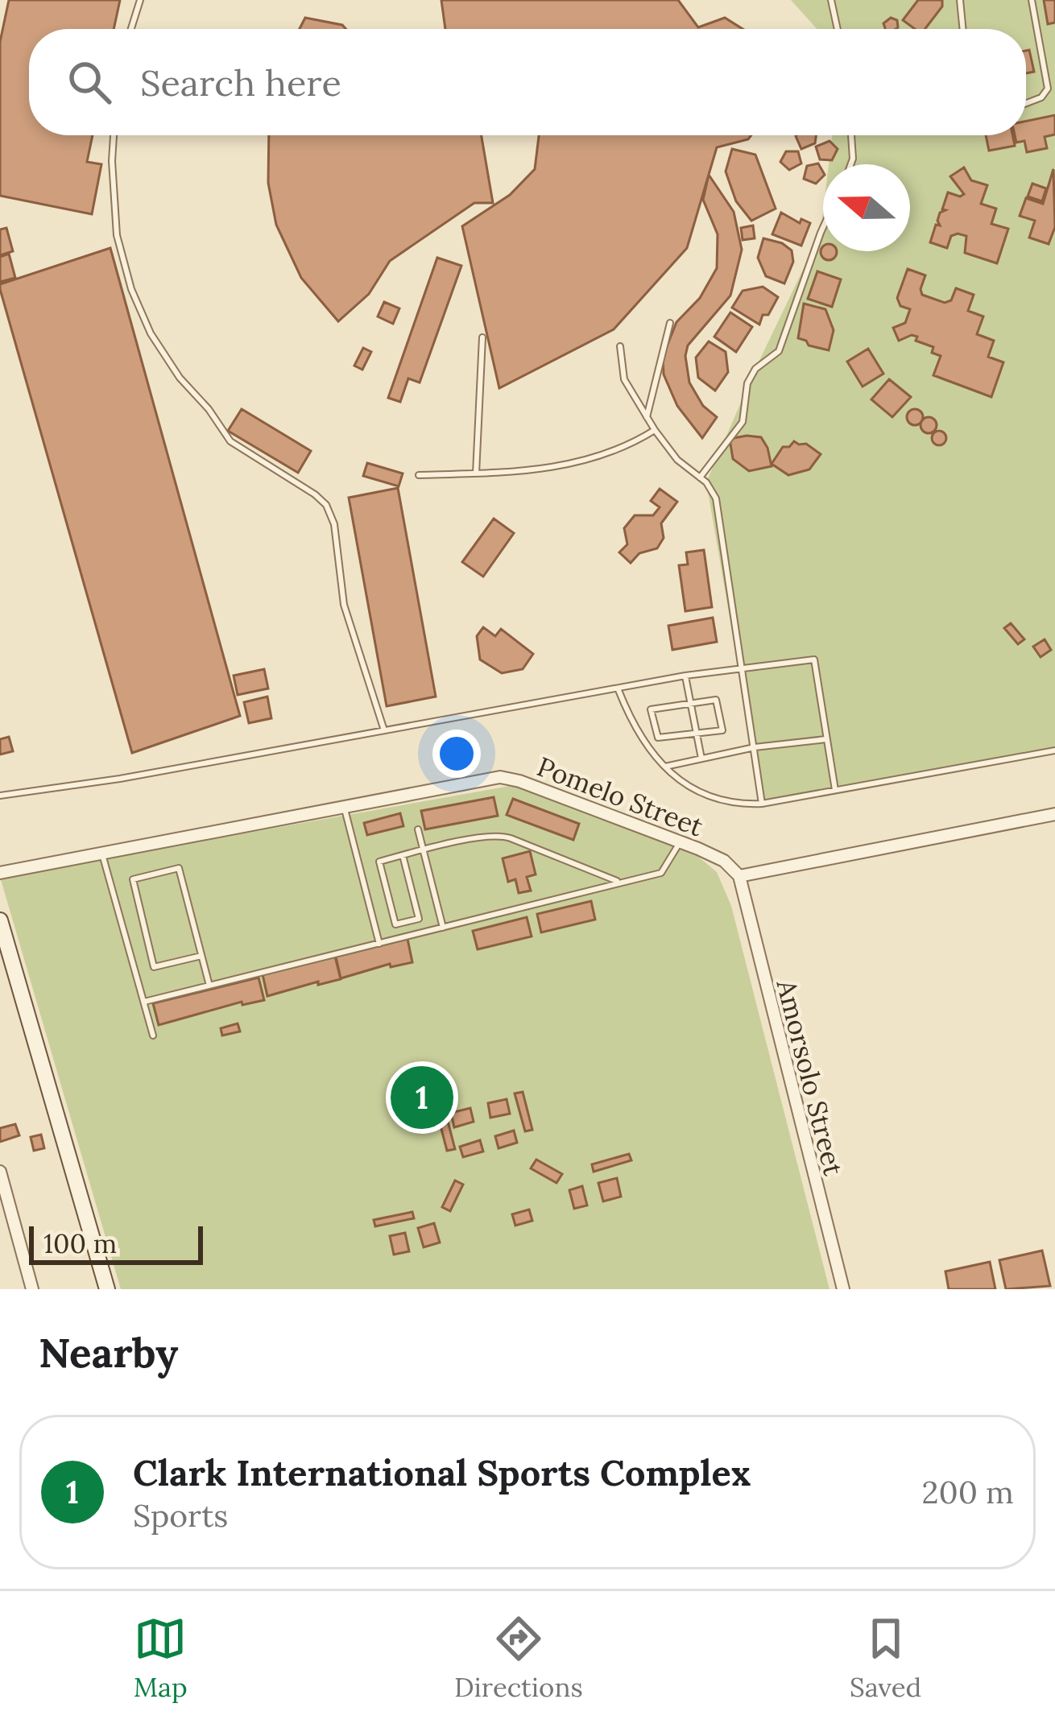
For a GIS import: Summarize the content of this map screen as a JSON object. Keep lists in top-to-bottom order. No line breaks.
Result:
{"streets":{"street":["Pomelo Street","Amorsolo Street"]},"crossings":[["Pomelo Street","Amorsolo Street"]],"scale_bar":"100 m","north":"left","page":{"search":"Search here","pins":"1","scale":"100 m","heading":"Nearby","list":[{"mark":"1","name":"Clark International Sports Complex","note":"Sports","value":"200 m"}],"nav":["Map","Directions","Saved"]}}
